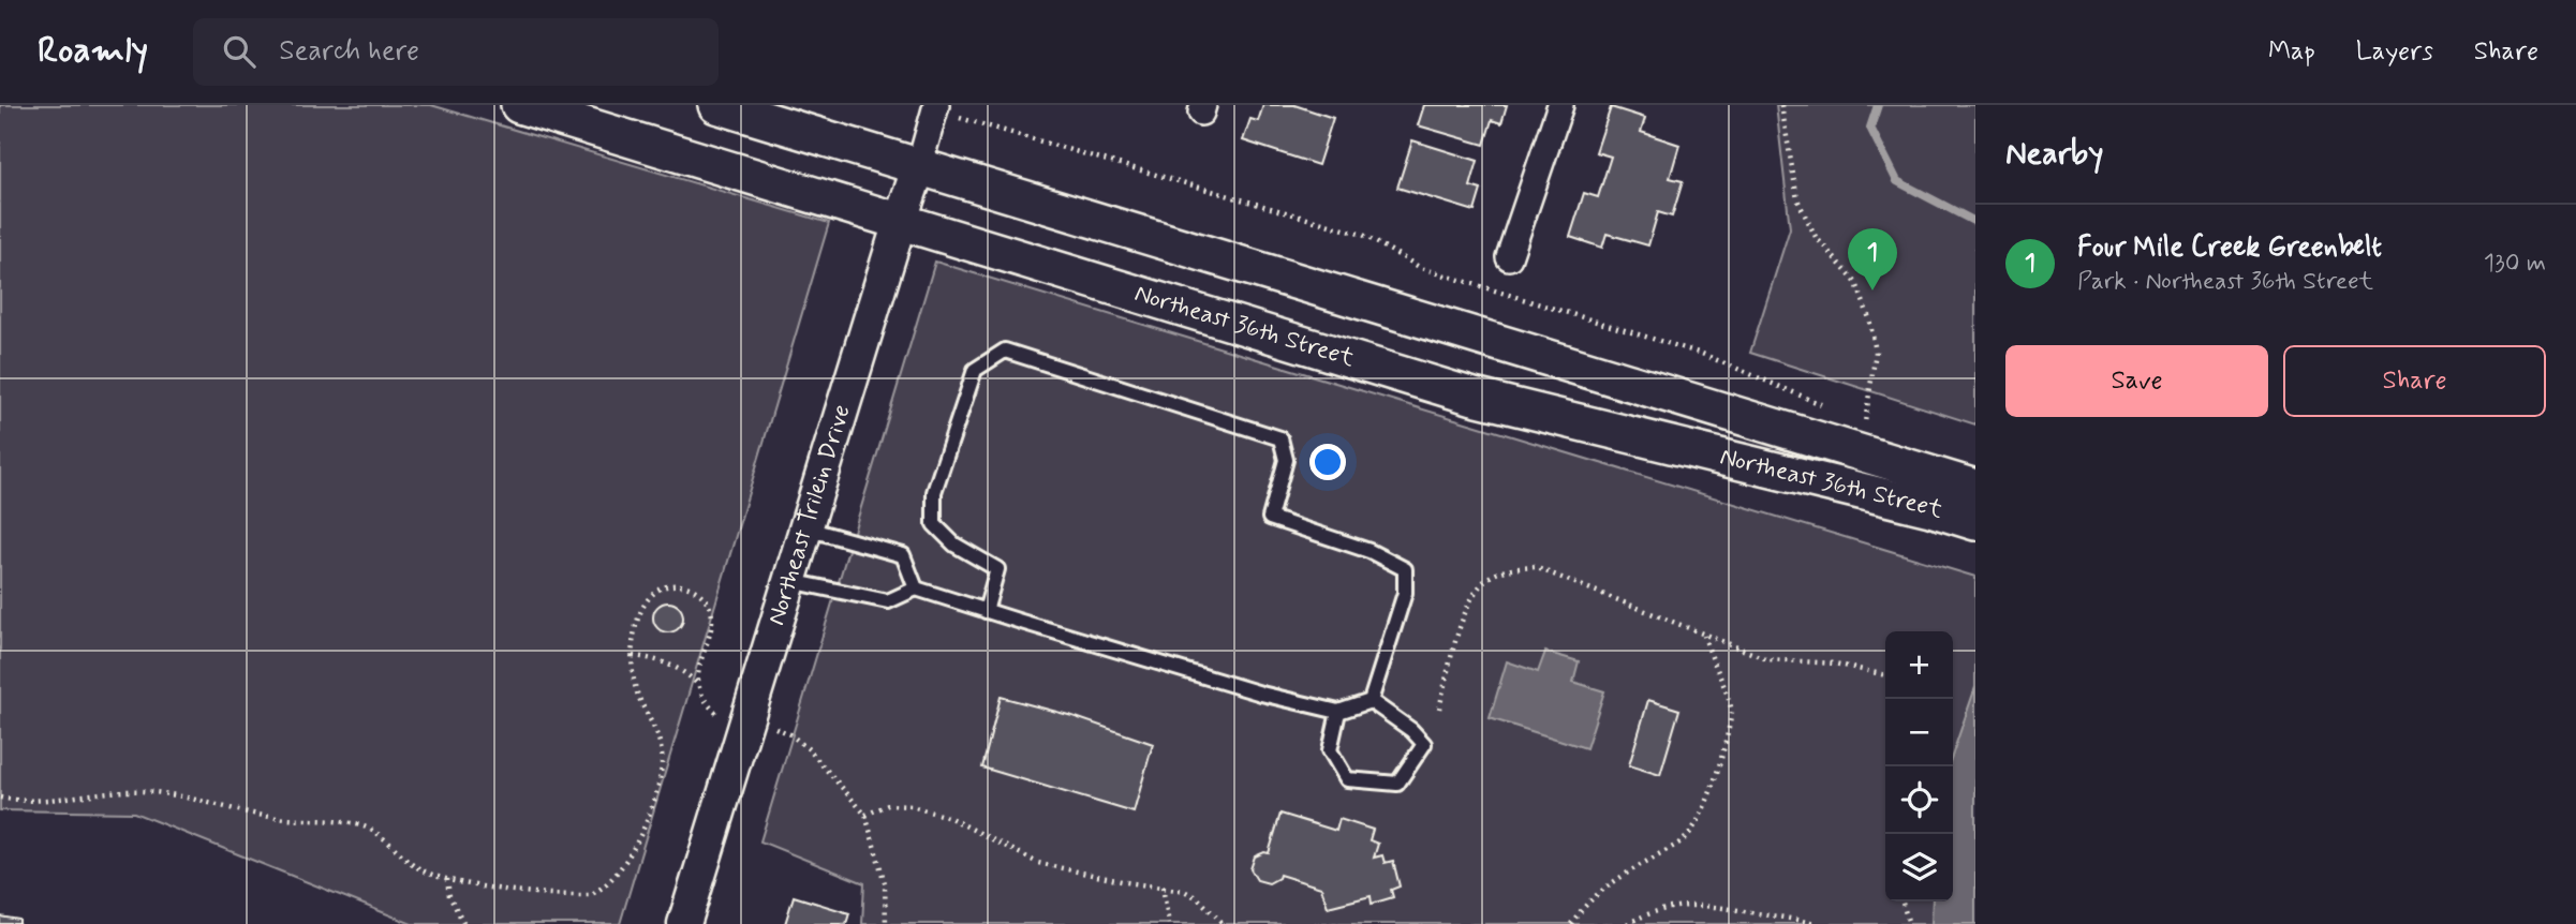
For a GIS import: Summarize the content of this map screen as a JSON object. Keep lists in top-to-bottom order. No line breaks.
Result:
{"streets":{"main road":["Northeast 36th Street"],"street":["Northeast Trilein Drive"]},"crossings":[["Northeast 36th Street","Northeast Trilein Drive"]],"page":{"header":"Roamly","search":"Search here","nav":["Map","Layers","Share"],"heading":"Nearby","list":[{"mark":"1","name":"Four Mile Creek Greenbelt","note":"Park · Northeast 36th Street","value":"130 m"}],"pins":"1","buttons":["Save","Share"],"map_buttons":["+","−"]}}
